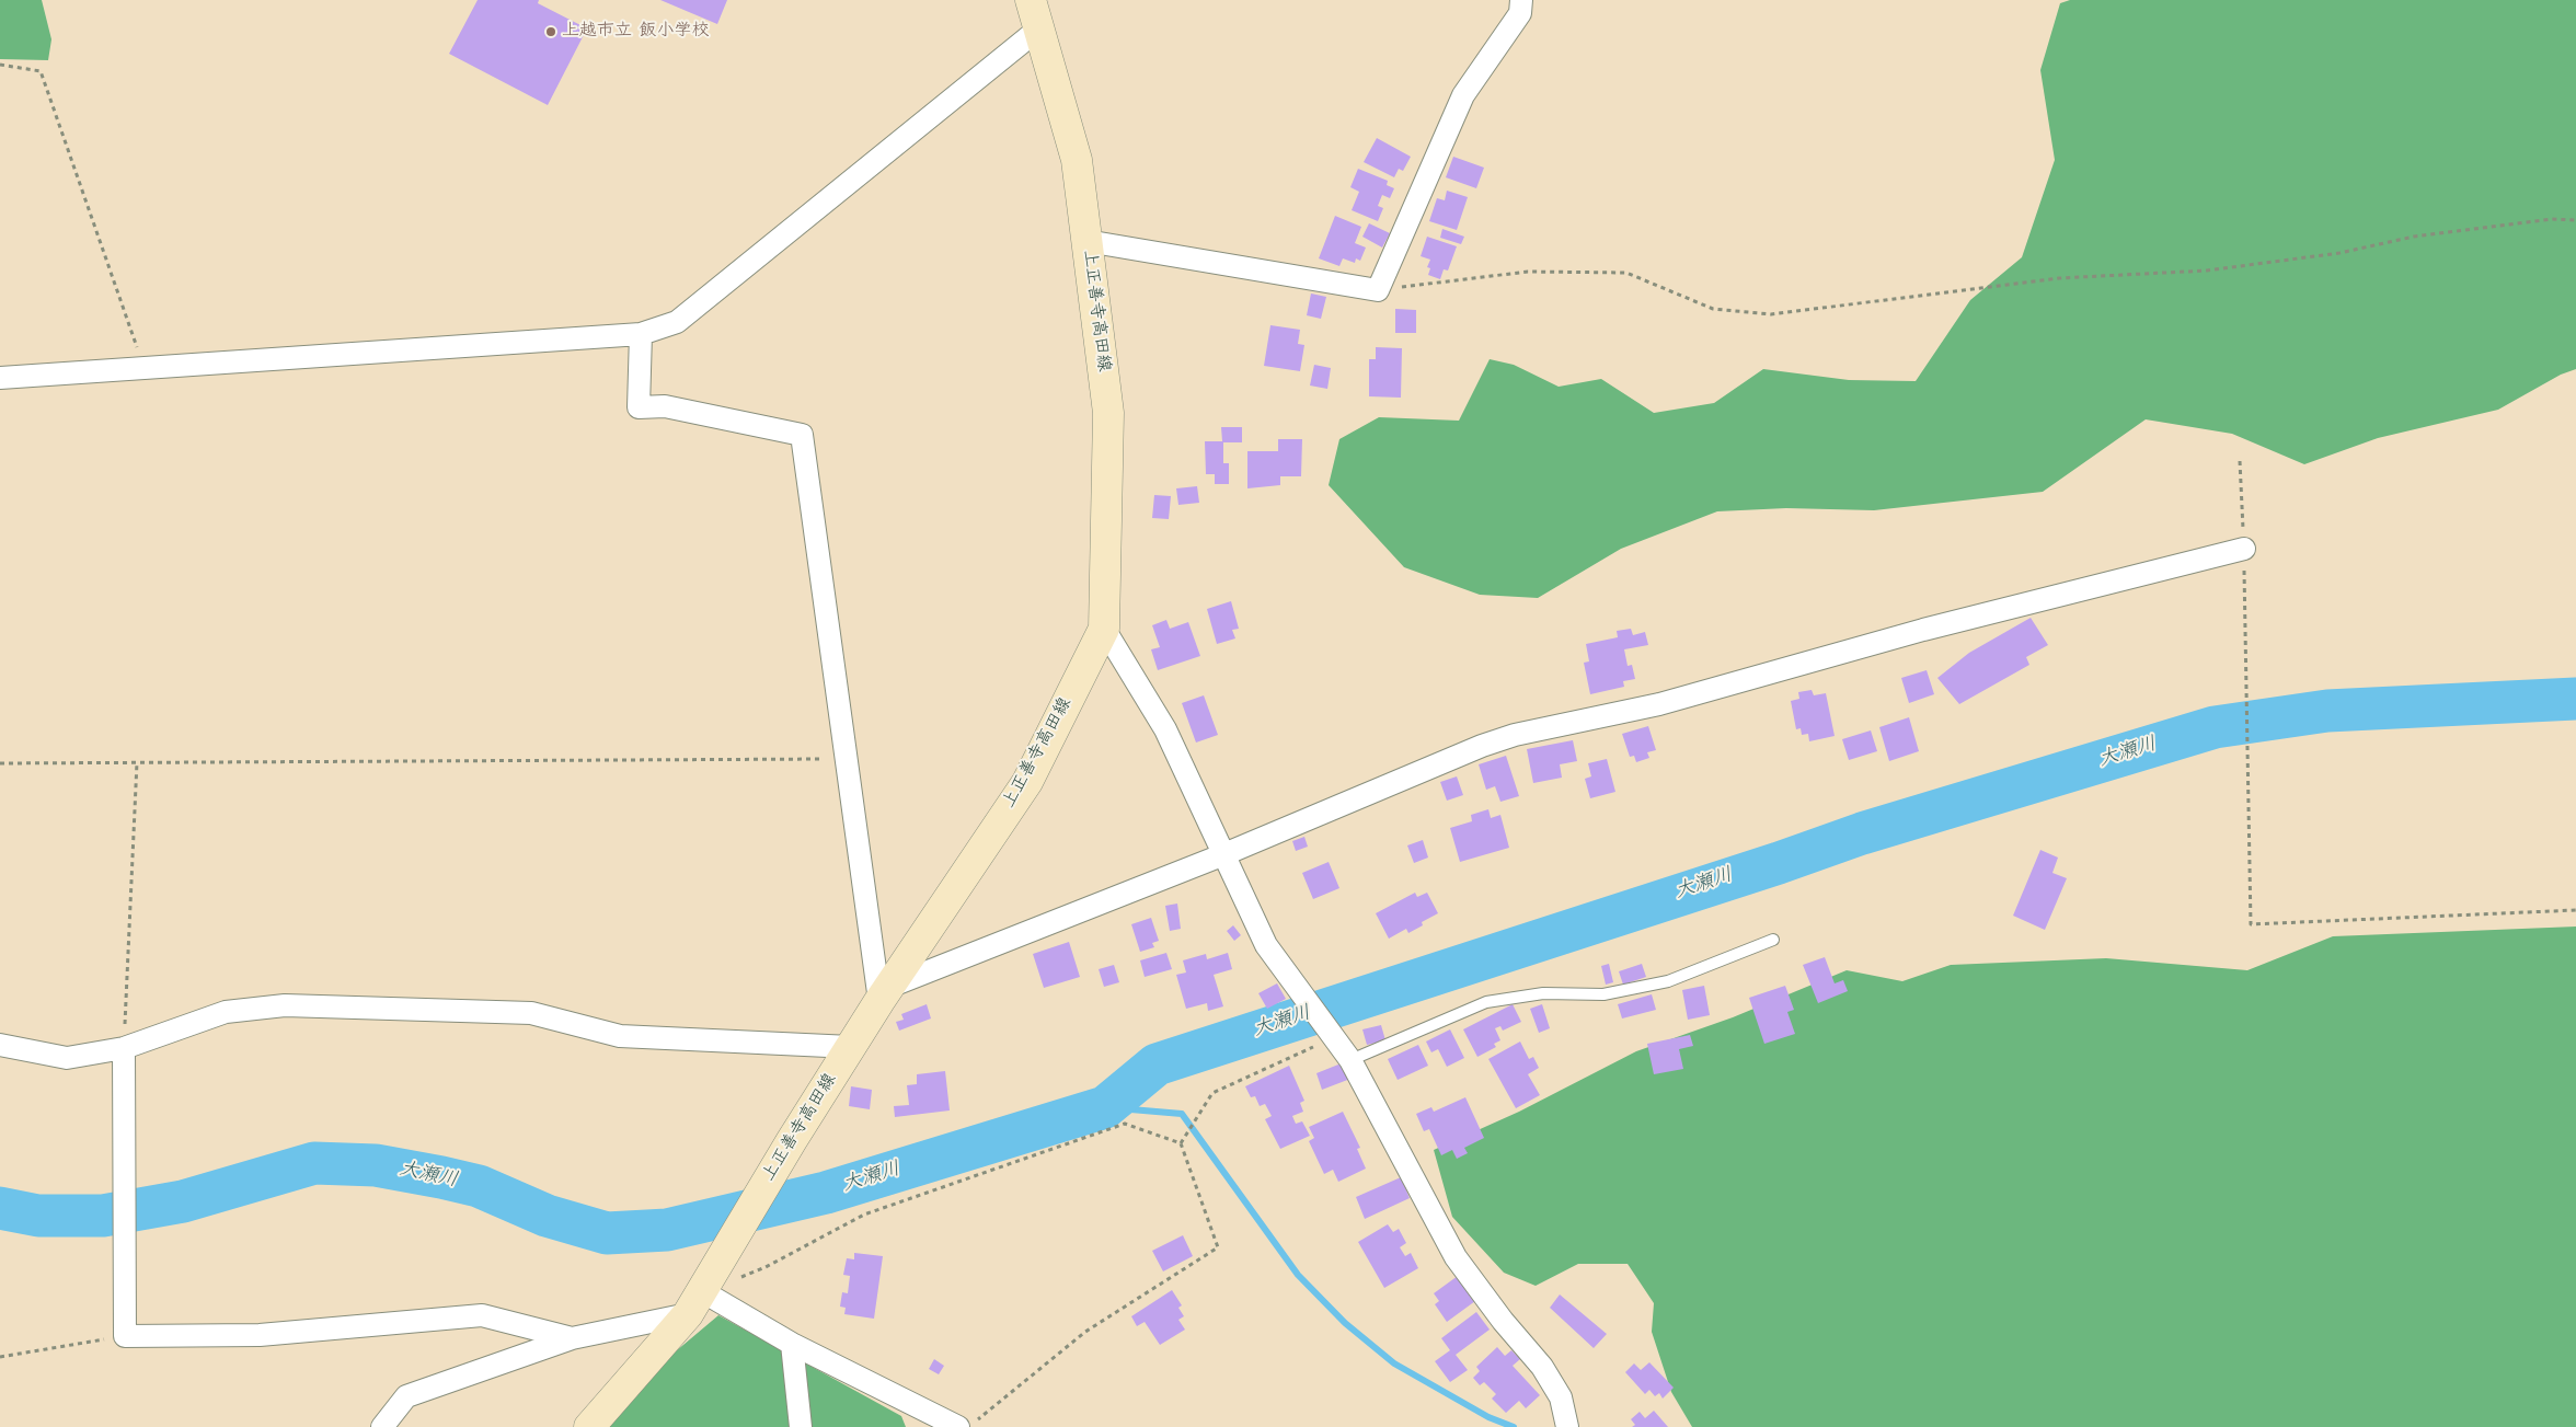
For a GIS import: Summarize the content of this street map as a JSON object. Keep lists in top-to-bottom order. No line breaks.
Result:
{"streets":{"main road":["上正善寺高田線"]},"water":["大瀬川"],"places":["上越市立 飯小学校"]}
